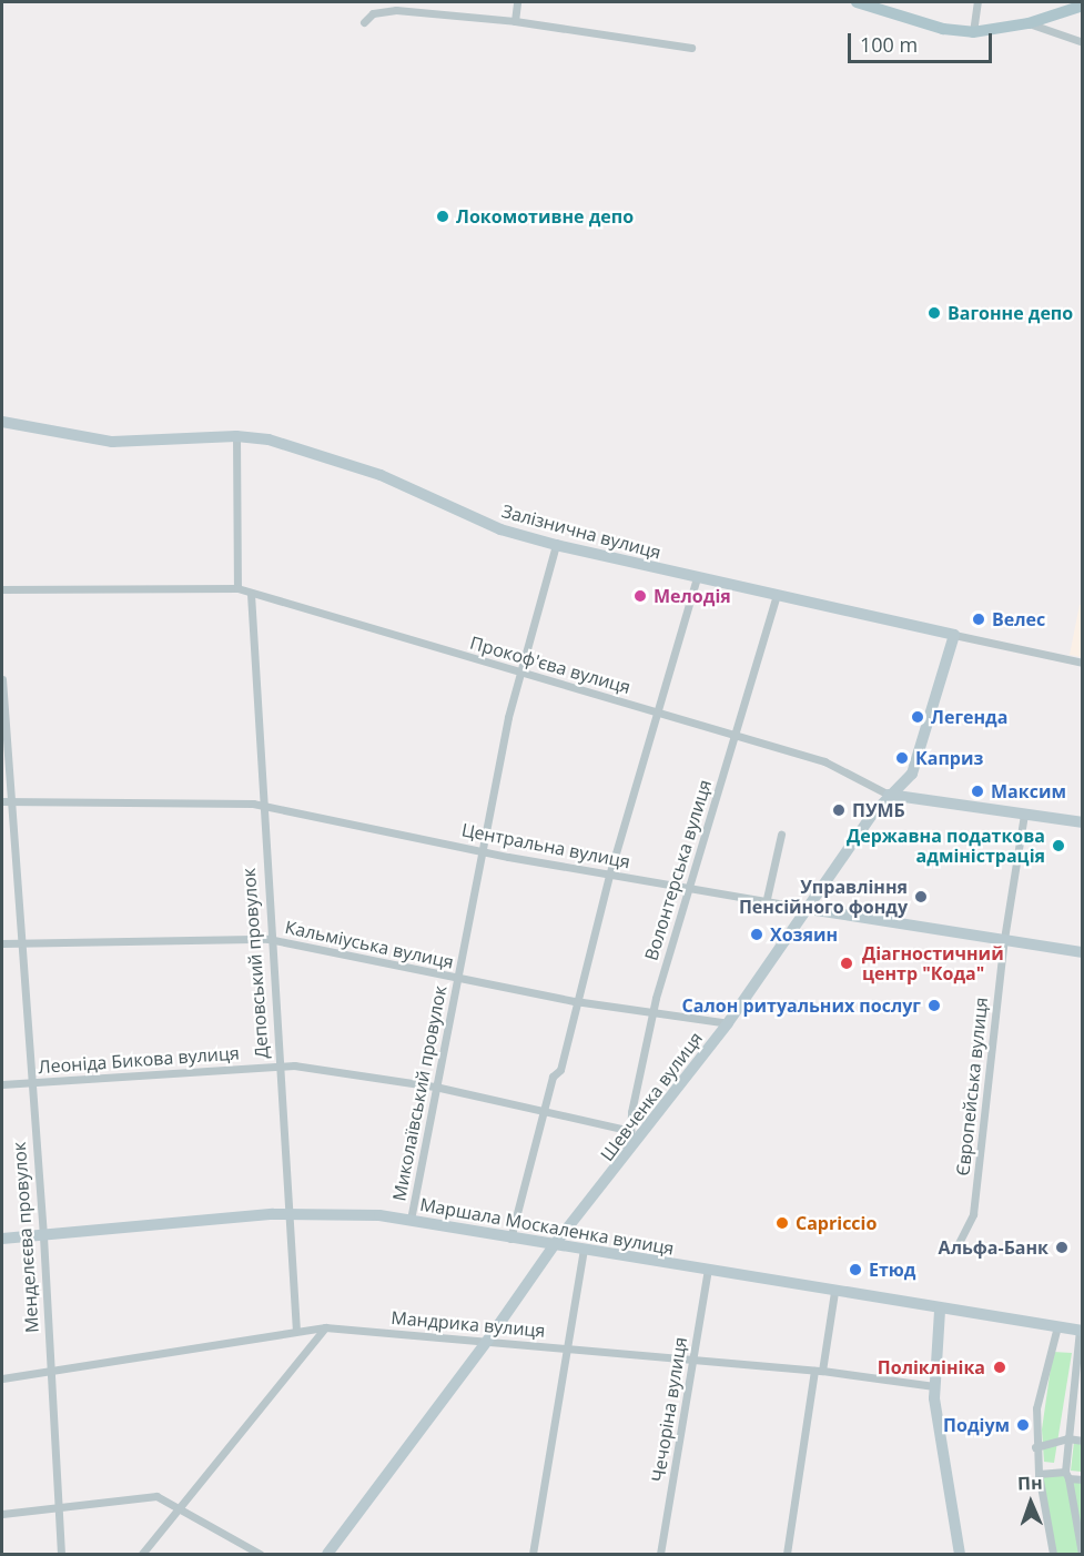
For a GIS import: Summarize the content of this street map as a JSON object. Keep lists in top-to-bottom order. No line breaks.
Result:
{"streets":{"street":["Залізнична вулиця","Прокоф'єва вулиця","Центральна вулиця","Волонтерська вулиця","Кальміуська вулиця","Деповський провулок","Леоніда Бикова вулиця","Європейська вулиця","Миколаївський провулок","Шевченка вулиця","Маршала Москаленка вулиця","Менделєєва провулок","Мандрика вулиця","Чечоріна вулиця"]},"crossings":[["Залізнична вулиця","Волонтерська вулиця"],["Залізнична вулиця","Миколаївський провулок"],["Залізнична вулиця","Шевченка вулиця"],["Прокоф'єва вулиця","Волонтерська вулиця"],["Прокоф'єва вулиця","Деповський провулок"],["Прокоф'єва вулиця","Європейська вулиця"],["Прокоф'єва вулиця","Миколаївський провулок"],["Прокоф'єва вулиця","Шевченка вулиця"],["Центральна вулиця","Волонтерська вулиця"],["Центральна вулиця","Деповський провулок"],["Центральна вулиця","Європейська вулиця"],["Центральна вулиця","Миколаївський провулок"],["Центральна вулиця","Шевченка вулиця"],["Центральна вулиця","Менделєєва провулок"],["Волонтерська вулиця","Кальміуська вулиця"],["Волонтерська вулиця","Леоніда Бикова вулиця"],["Волонтерська вулиця","Шевченка вулиця"],["Кальміуська вулиця","Деповський провулок"],["Кальміуська вулиця","Миколаївський провулок"],["Кальміуська вулиця","Шевченка вулиця"],["Кальміуська вулиця","Менделєєва провулок"],["Деповський провулок","Леоніда Бикова вулиця"],["Деповський провулок","Маршала Москаленка вулиця"],["Деповський провулок","Мандрика вулиця"],["Леоніда Бикова вулиця","Миколаївський провулок"],["Леоніда Бикова вулиця","Менделєєва провулок"],["Миколаївський провулок","Маршала Москаленка вулиця"],["Шевченка вулиця","Маршала Москаленка вулиця"],["Шевченка вулиця","Мандрика вулиця"],["Маршала Москаленка вулиця","Менделєєва провулок"],["Маршала Москаленка вулиця","Чечоріна вулиця"],["Менделєєва провулок","Мандрика вулиця"],["Мандрика вулиця","Чечоріна вулиця"]],"places":["Локомотивне депо","Вагонне депо","Мелодія","Велес","Легенда","Каприз","Максим","ПУМБ","Державна податкова адміністрація","Управління Пенсійного фонду","Хозяин","Діагностичний центр \"Кода\"","Салон ритуальних послуг","Capriccio","Альфа-Банк","Етюд","Поліклініка","Подіум"],"scale_bar":"100 m","north":"top"}
